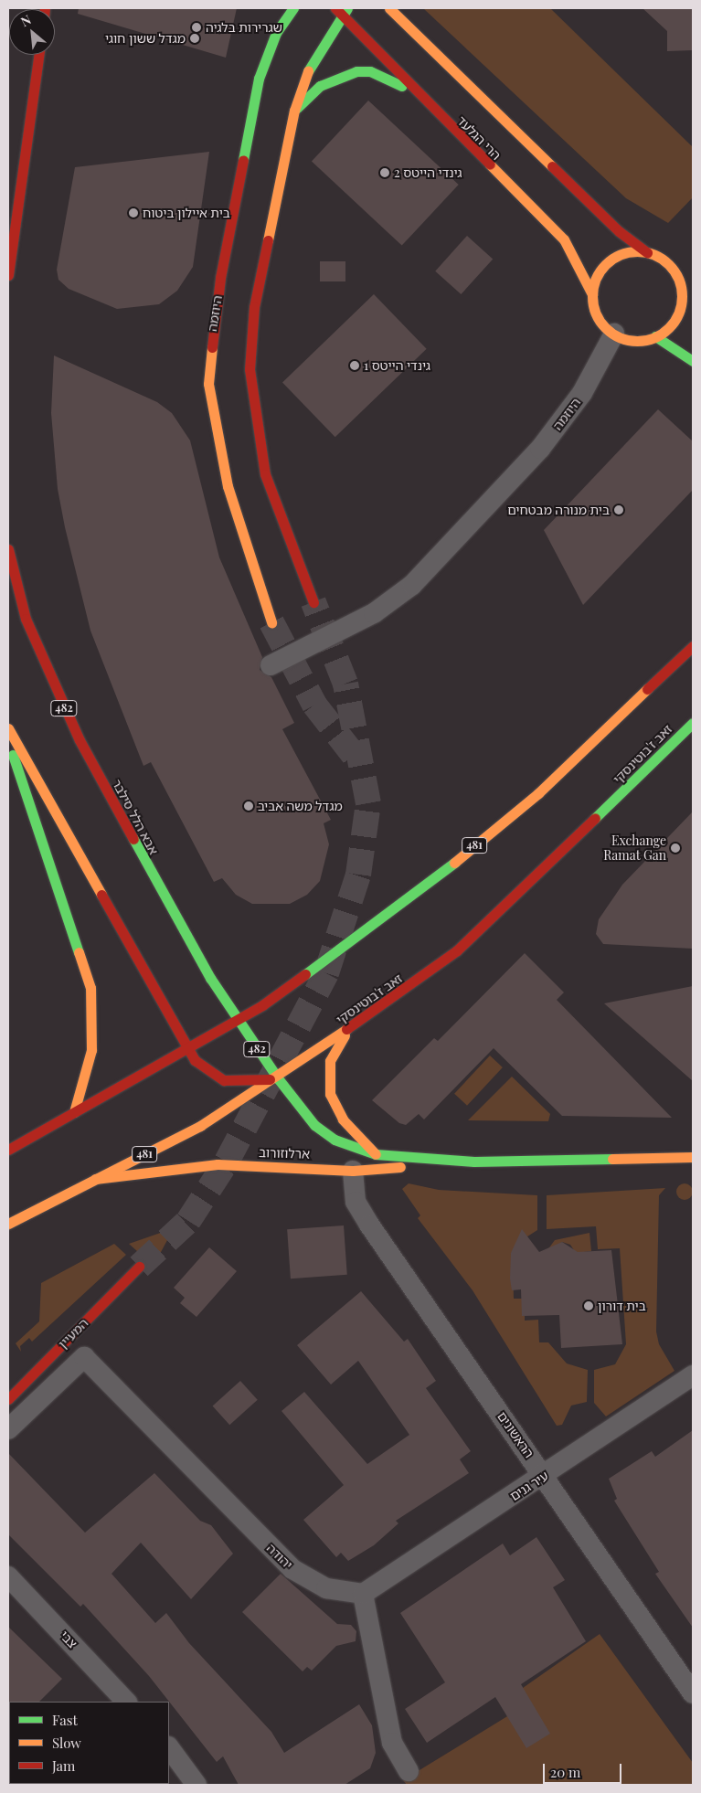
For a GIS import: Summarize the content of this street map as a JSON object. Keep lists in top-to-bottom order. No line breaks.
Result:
{"streets":{"street":["הרי הגלעד","היוזמה","482","זאב ז'בוטינסקי","אבא הלל סילבר","481","ארלוזורוב","המעיין","הראשונים","עיר גנים","יהודה","צבי"]},"crossings":[["הרי הגלעד","היוזמה"],["זאב ז'בוטינסקי","אבא הלל סילבר"],["זאב ז'בוטינסקי","ארלוזורוב"],["אבא הלל סילבר","481"],["אבא הלל סילבר","ארלוזורוב"],["ארלוזורוב","הראשונים"],["המעיין","יהודה"],["הראשונים","עיר גנים"],["עיר גנים","יהודה"]],"places":["שגרירות בלגיה","מגדל ששון חוגי","גינדי הייטס 2","בית איילון ביטוח","גינדי הייטס 1","בית מנורה מבטחים","מגדל משה אביב","Exchange Ramat Gan","בית דורון"],"legend":["Fast","Slow","Jam"],"scale_bar":"20 m","north":"top left"}
